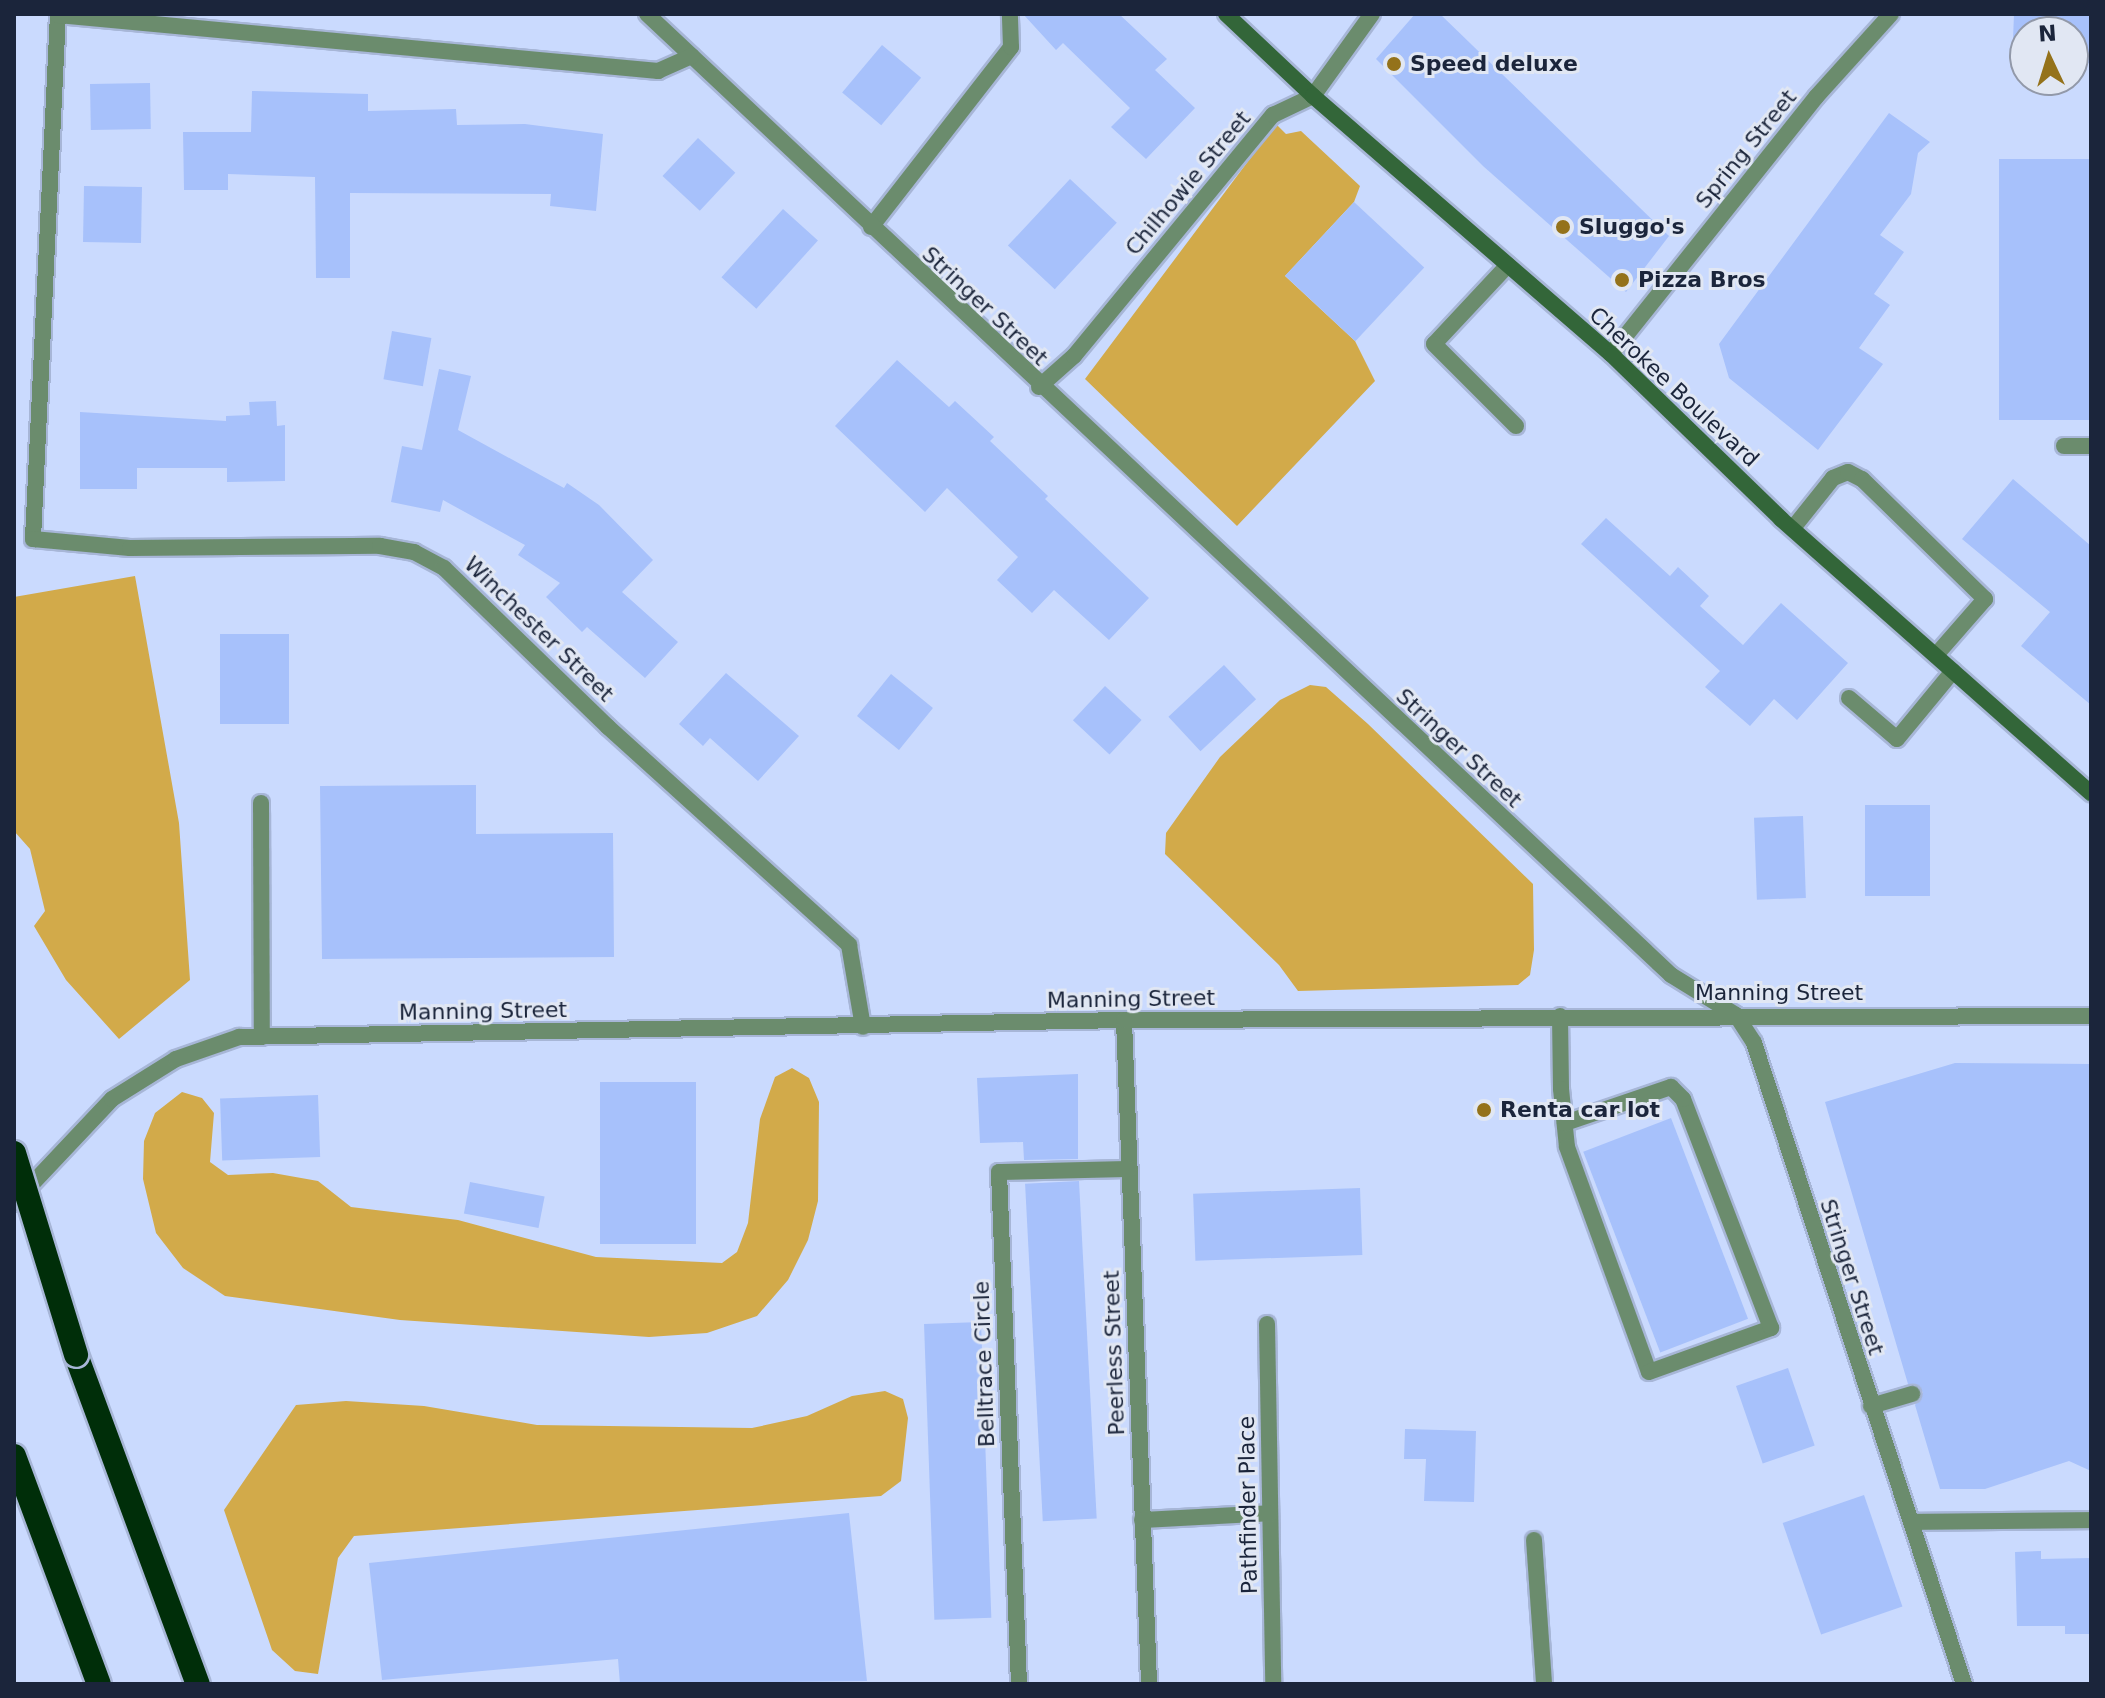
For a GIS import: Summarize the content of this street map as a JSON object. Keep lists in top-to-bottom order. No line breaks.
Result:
{"streets":{"main road":["Cherokee Boulevard"],"street":["Spring Street","Chilhowie Street","Stringer Street","Winchester Street","Manning Street","Peerless Street","Belltrace Circle","Pathfinder Place"]},"crossings":[["Spring Street","Cherokee Boulevard"],["Chilhowie Street","Stringer Street"],["Chilhowie Street","Cherokee Boulevard"],["Stringer Street","Manning Street"],["Winchester Street","Manning Street"],["Manning Street","Peerless Street"],["Peerless Street","Belltrace Circle"]],"places":["Speed deluxe","Sluggo's","Pizza Bros","Renta car lot"],"north":"top"}
